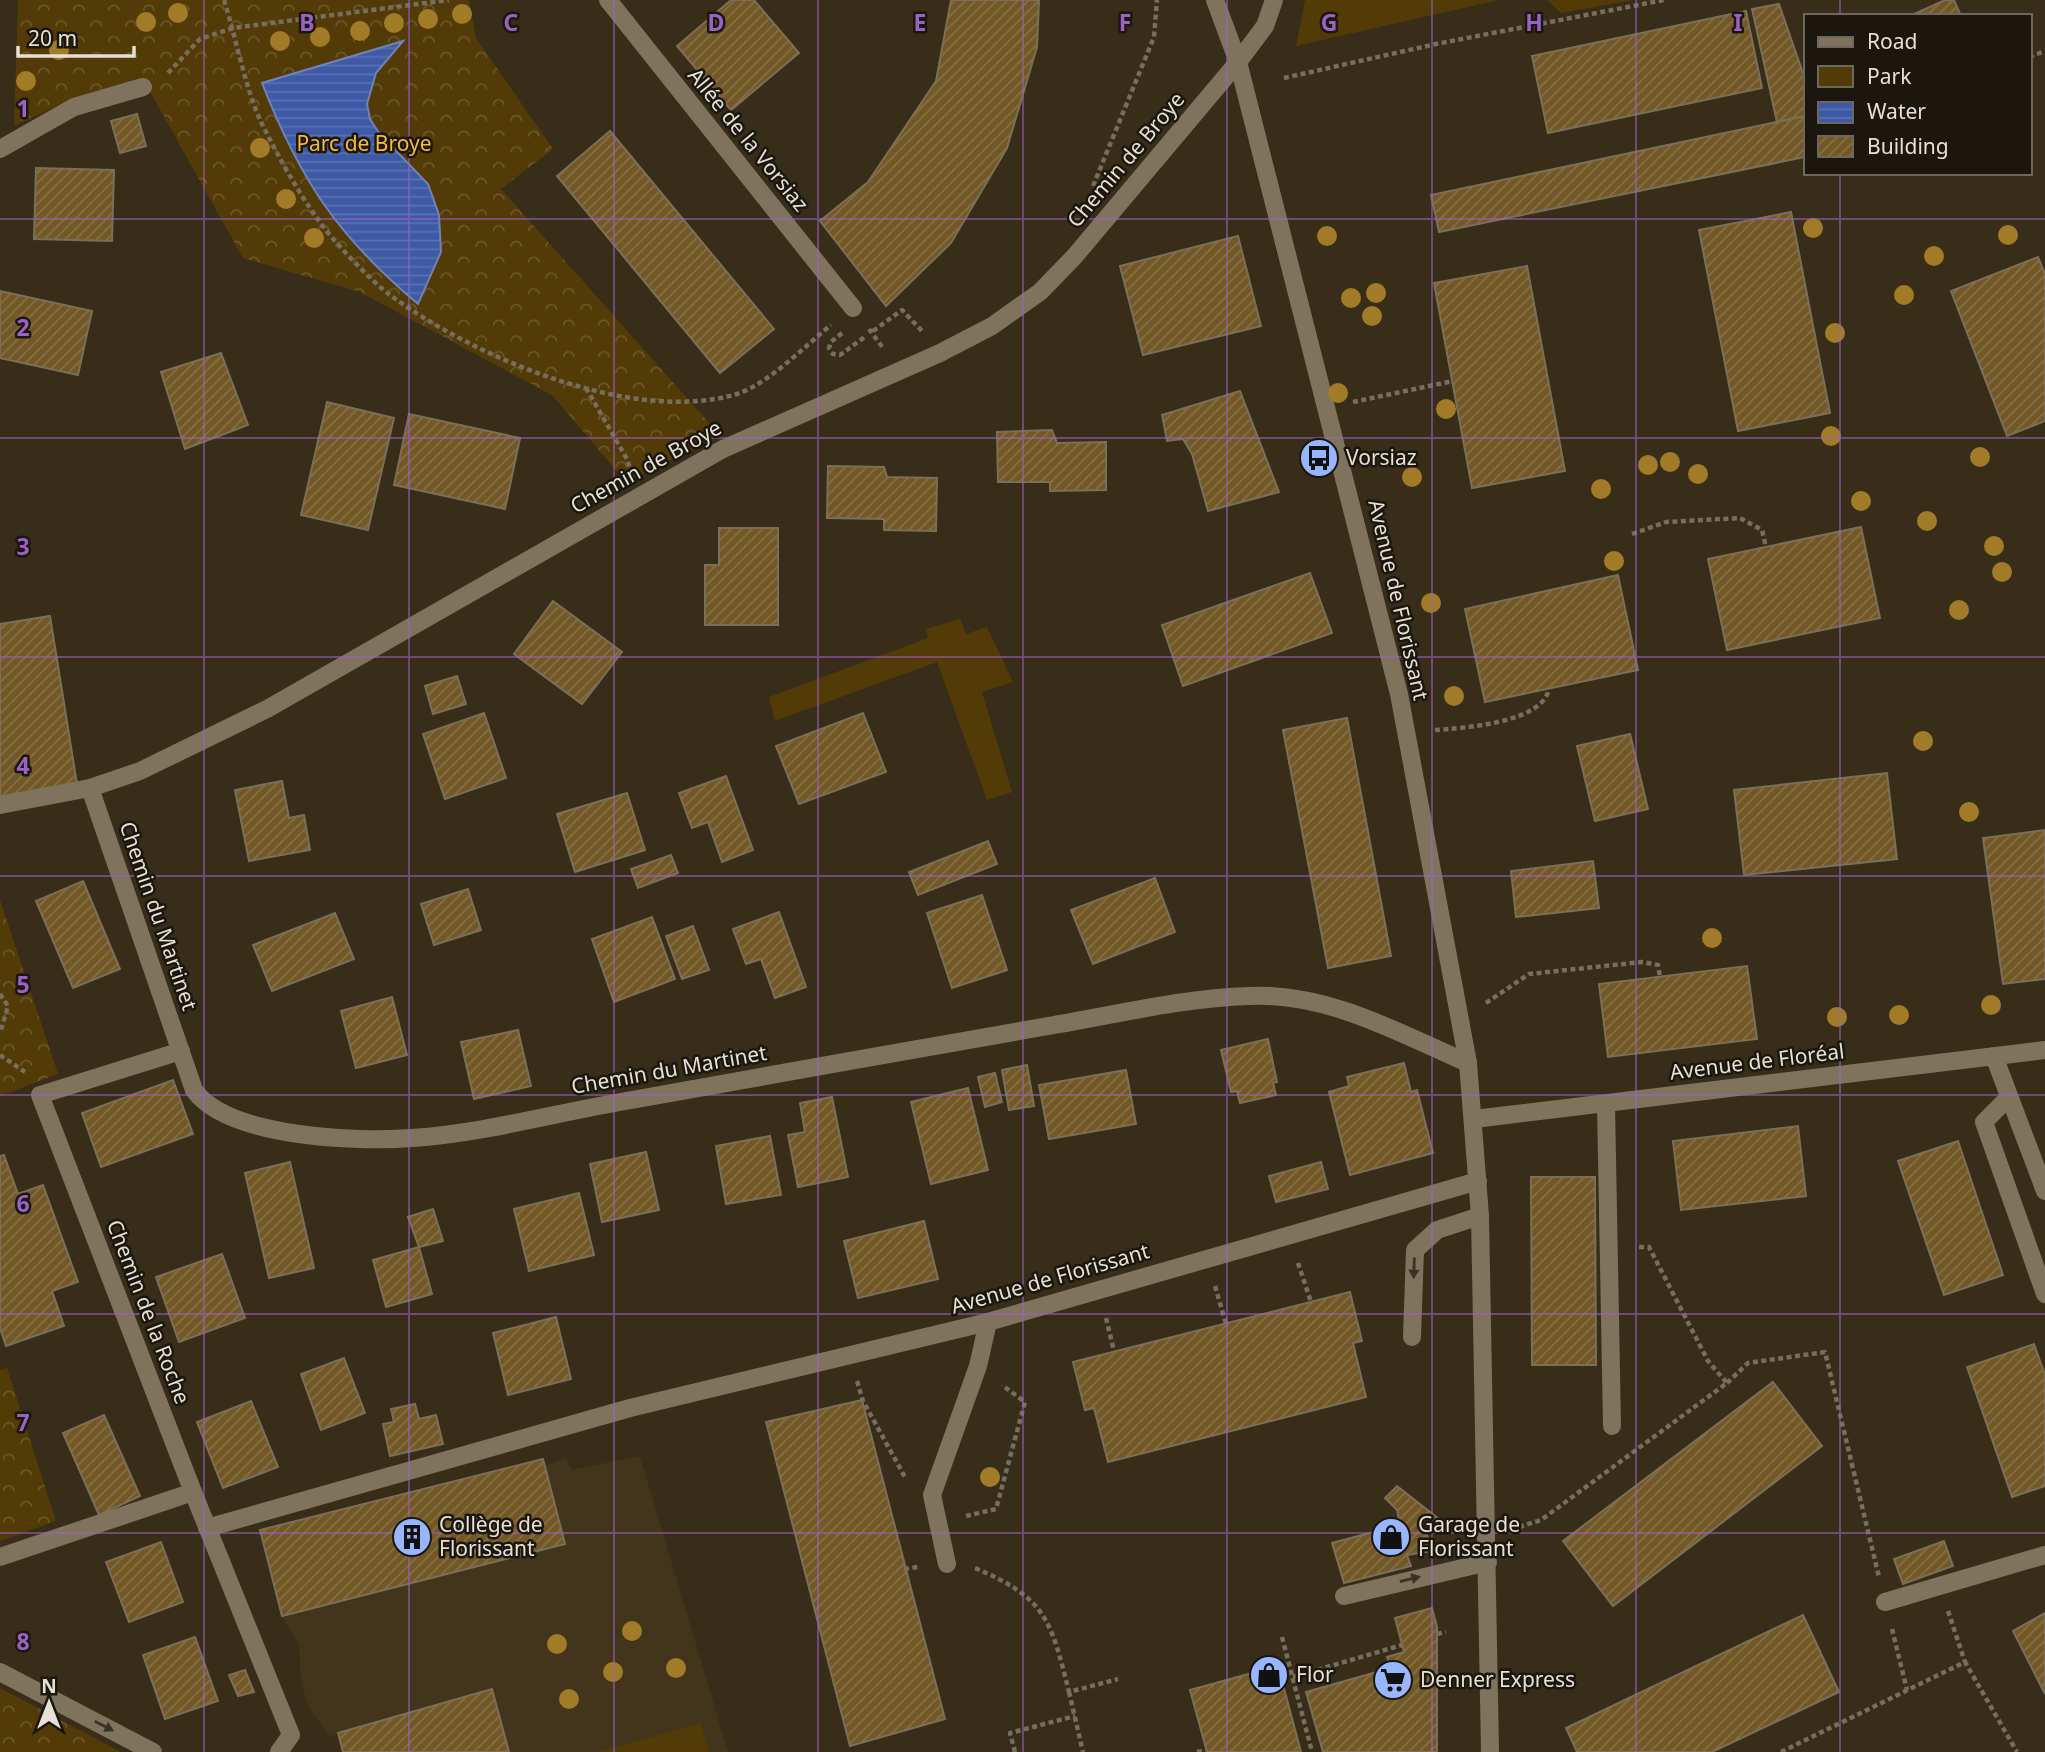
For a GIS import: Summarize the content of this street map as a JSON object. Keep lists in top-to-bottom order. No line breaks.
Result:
{"streets":{"street":["Allée de la Vorsiaz","Chemin de Broye","Avenue de Florissant","Chemin du Martinet","Avenue de Floréal","Chemin de la Roche"]},"crossings":[["Chemin de Broye","Avenue de Florissant"],["Chemin de Broye","Chemin du Martinet"],["Avenue de Florissant","Chemin du Martinet"],["Avenue de Florissant","Avenue de Floréal"],["Chemin du Martinet","Chemin de la Roche"]],"parks":["Parc de Broye"],"places":{"bus stop":["Vorsiaz"],"building":["Collège de Florissant"],"shop":["Garage de Florissant","Flor"],"supermarket":["Denner Express"]},"legend":["Road","Park","Water","Building"],"scale_bar":"20 m","north":"top","grid":{"columns":["B","C","D","E","F","G","H","I"],"rows":["1","2","3","4","5","6","7","8"]}}
